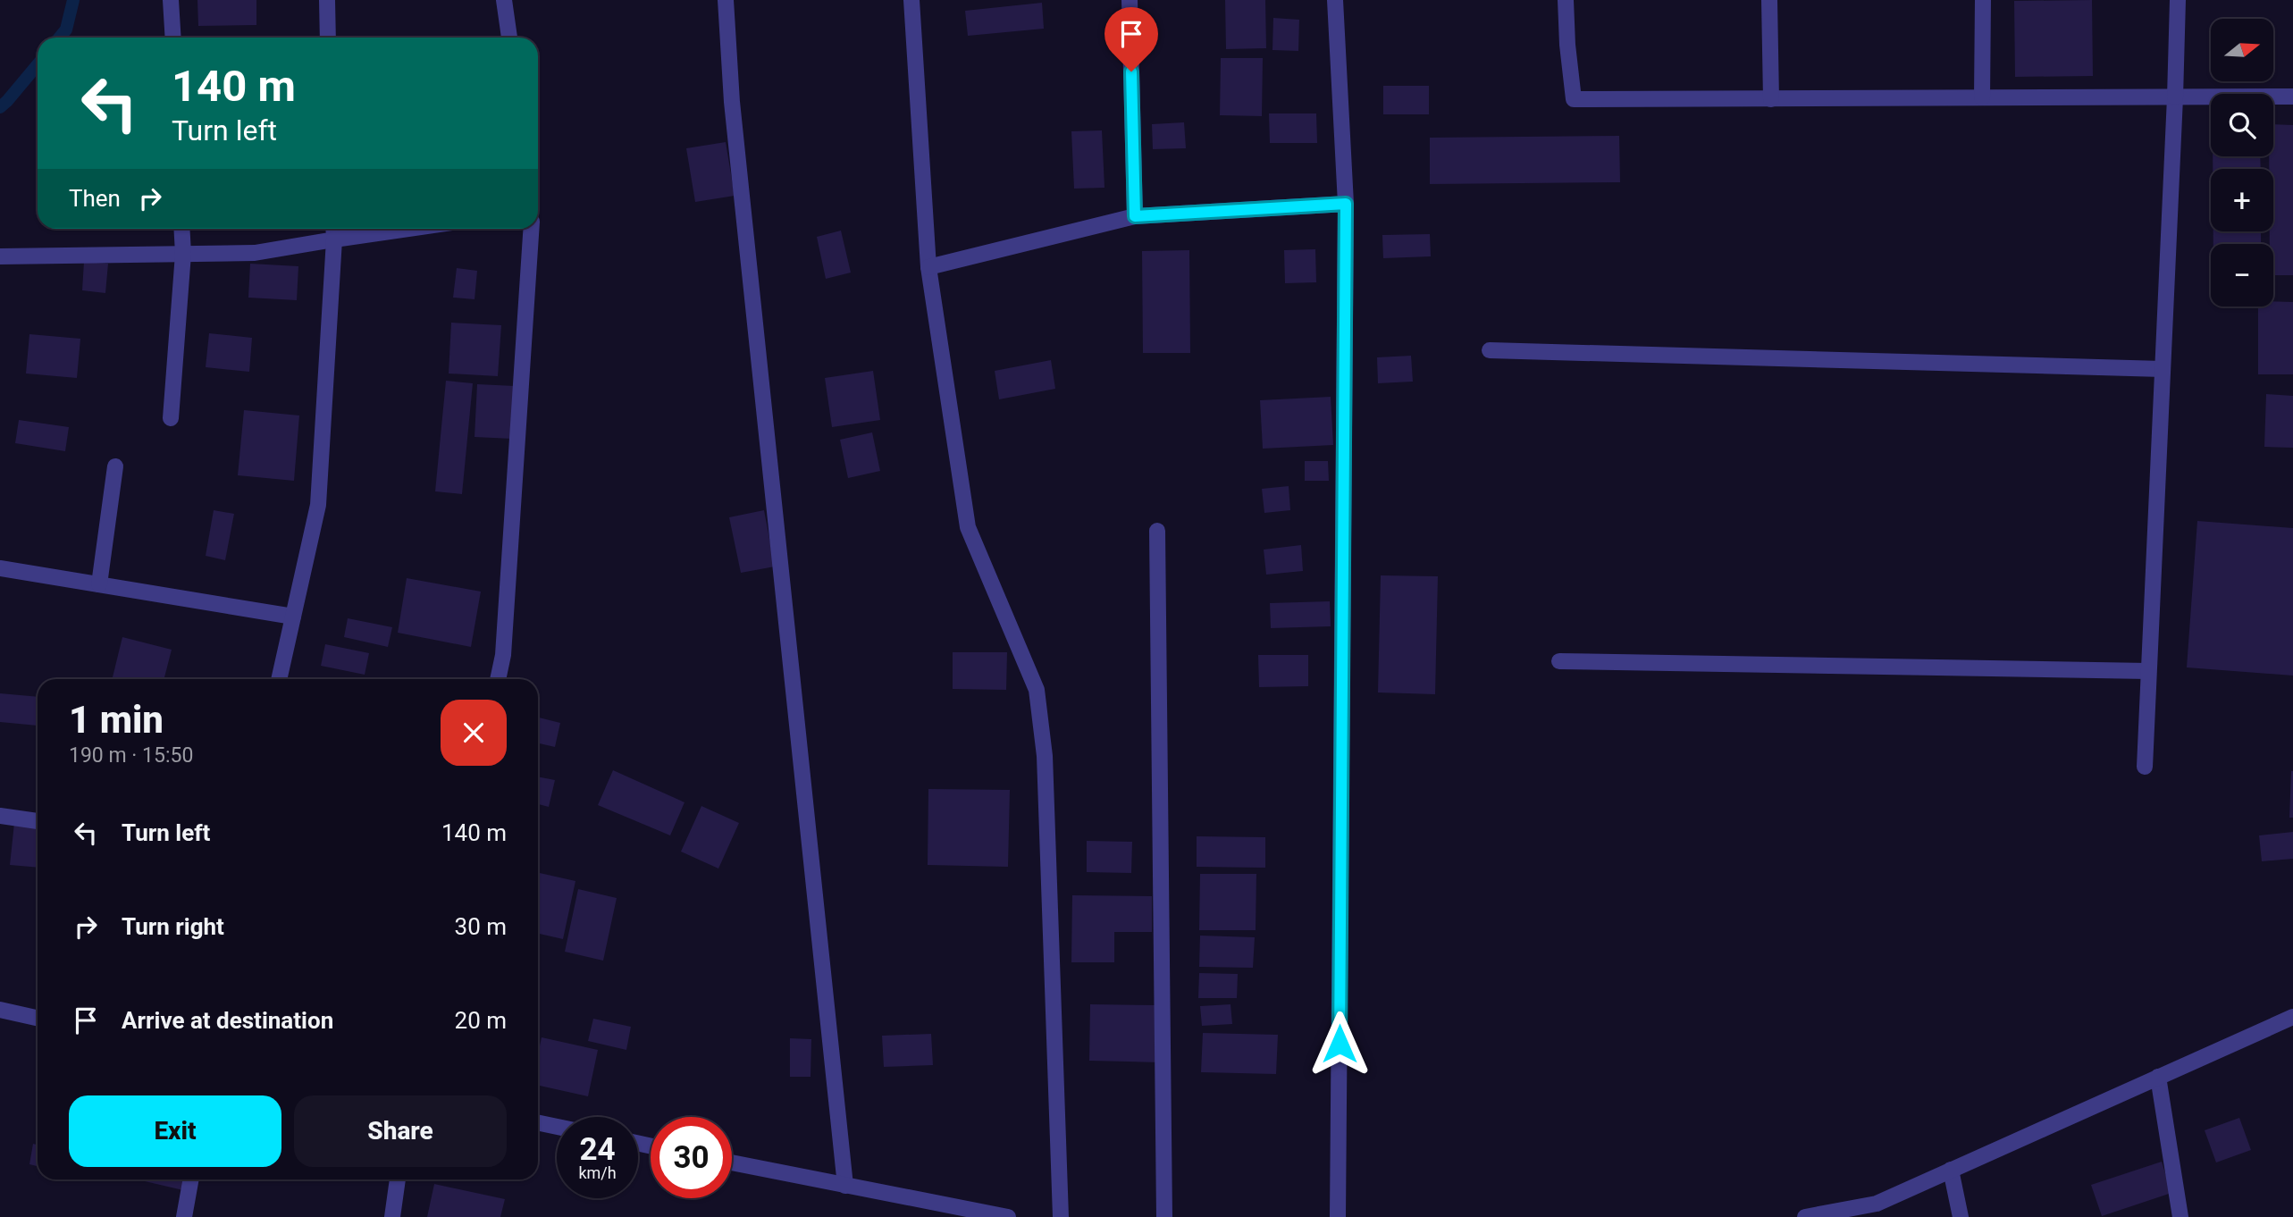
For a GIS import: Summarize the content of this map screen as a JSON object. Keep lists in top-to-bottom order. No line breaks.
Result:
{"north":"right","page":{"map_buttons":["+","−"],"turn":["140 m","Turn left"],"then":"Then","heading":["1 min","190 m · 15:50"],"list":[{"name":"Turn left","value":"140 m"},{"name":"Turn right","value":"30 m"},{"name":"Arrive at destination","value":"20 m"}],"buttons":["Exit","Share"],"speed":"24 km/h","limit":"30"}}
